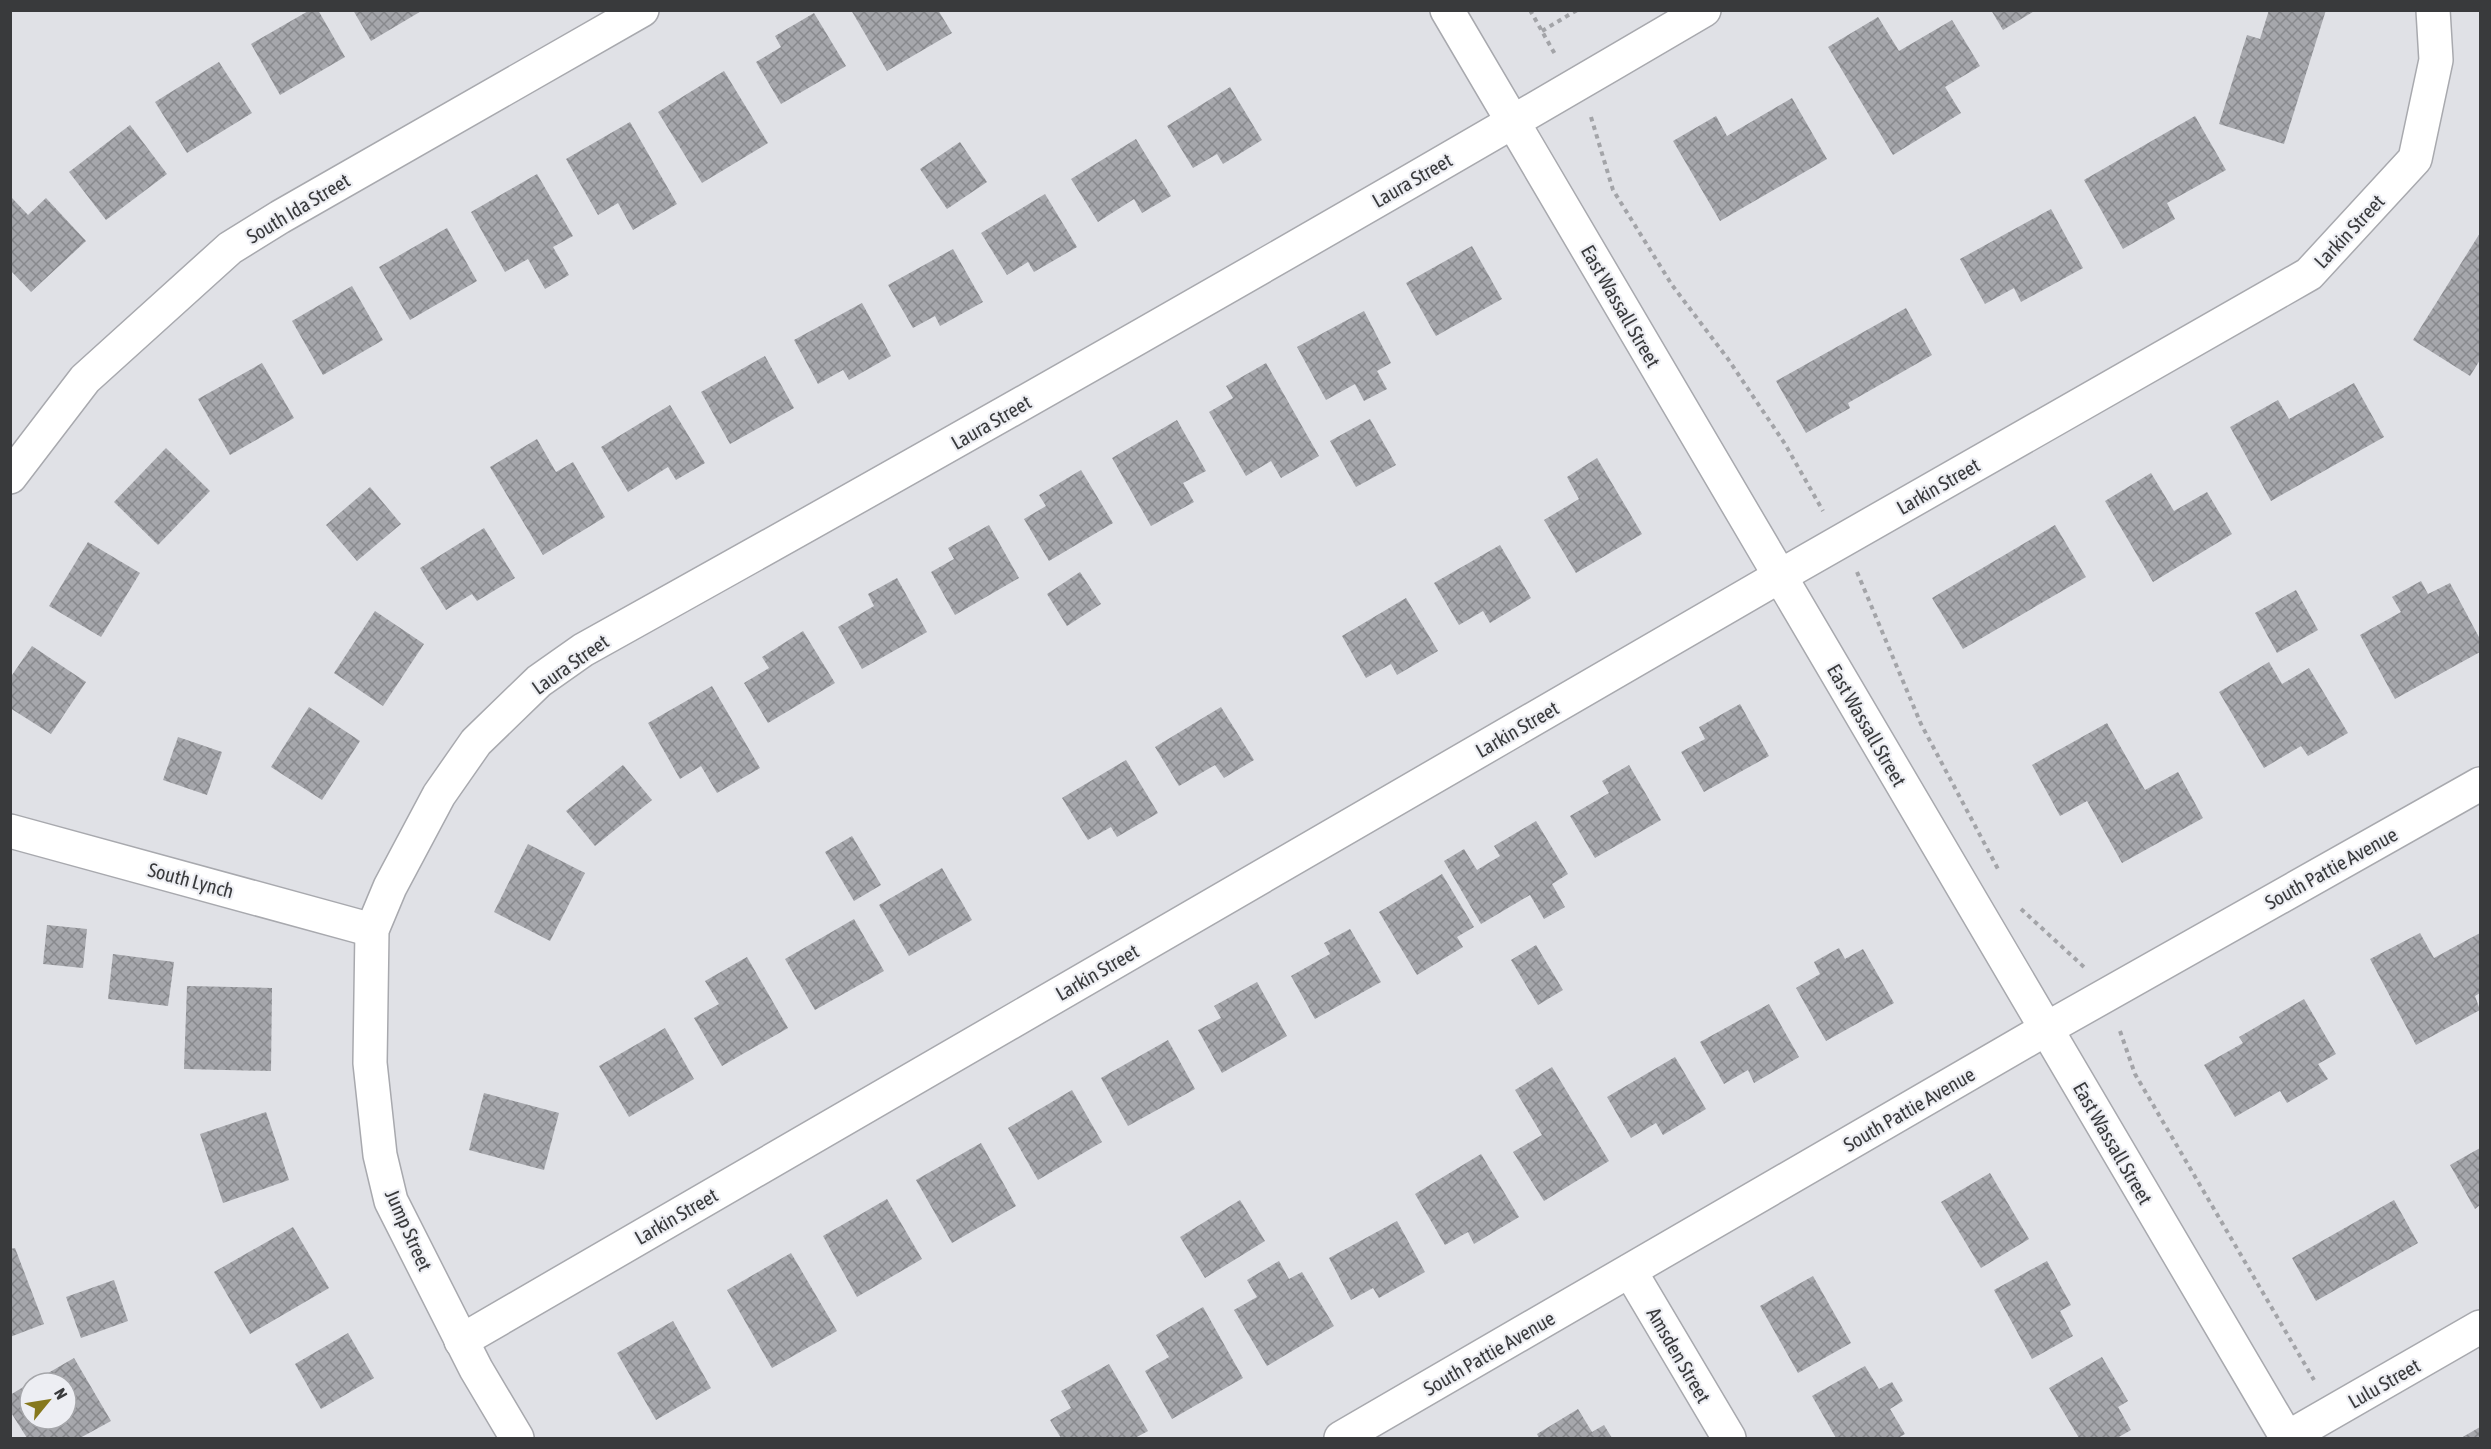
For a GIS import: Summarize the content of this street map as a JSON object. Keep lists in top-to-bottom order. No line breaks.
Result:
{"streets":{"street":["Laura Street","South Ida Street","Larkin Street","East Wassall Street","South Pattie Avenue","South Lynch","Jump Street","Amsden Street","Lulu Street"]},"crossings":[["Laura Street","East Wassall Street"],["Laura Street","South Lynch"],["Laura Street","Jump Street"],["Larkin Street","East Wassall Street"],["Larkin Street","Jump Street"],["East Wassall Street","South Pattie Avenue"],["East Wassall Street","Lulu Street"],["South Pattie Avenue","Amsden Street"],["South Lynch","Jump Street"]],"north":"top right"}
